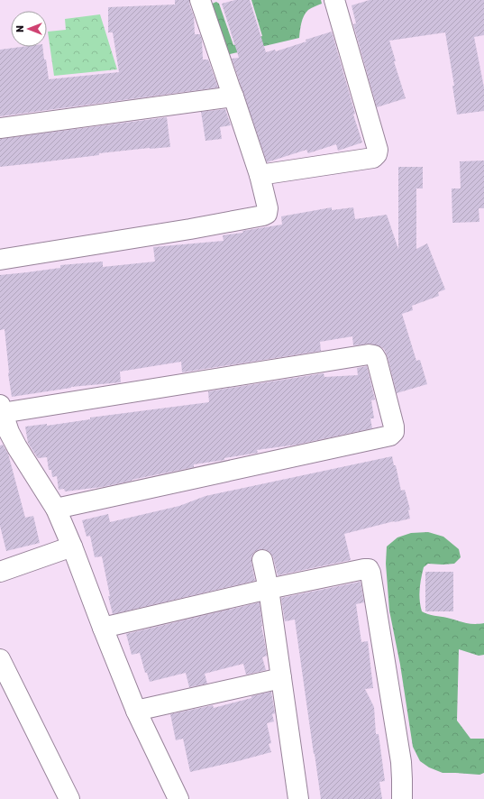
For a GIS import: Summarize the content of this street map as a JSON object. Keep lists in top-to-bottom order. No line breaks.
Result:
{"north":"left"}
